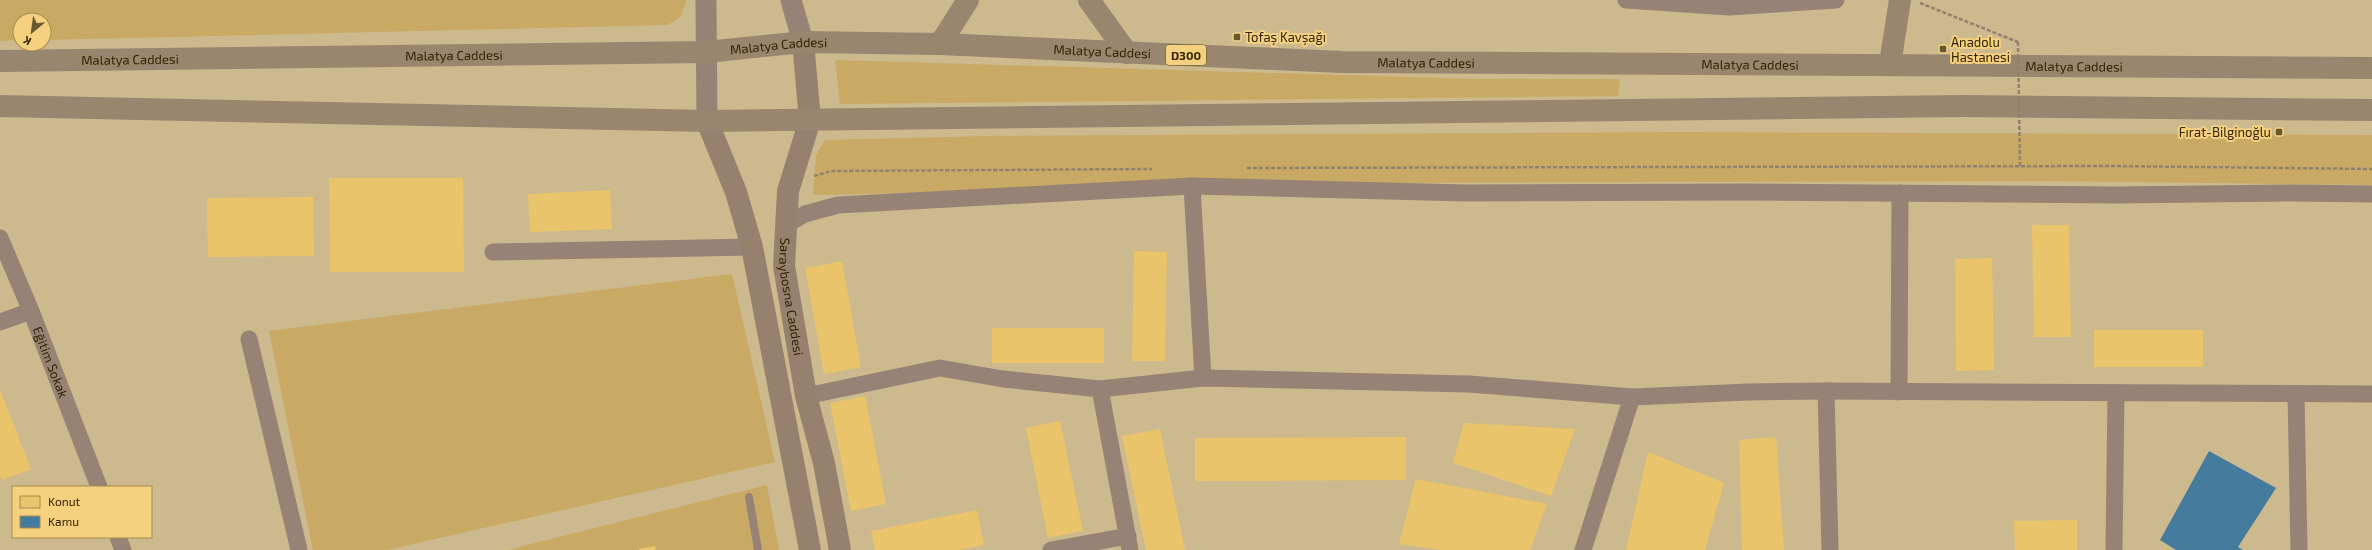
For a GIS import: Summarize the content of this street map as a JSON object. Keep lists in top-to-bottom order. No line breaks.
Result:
{"streets":{"highway":["Malatya Caddesi","D300"],"main road":["Saraybosna Caddesi"],"street":["Eğitim Sokak"]},"crossings":[["Malatya Caddesi","Saraybosna Caddesi"]],"places":{"transit":["Tofaş Kavşağı","Anadolu Hastanesi","Fırat-Bilginoğlu"]},"legend":["Konut","Kamu"],"north":"bottom left"}
